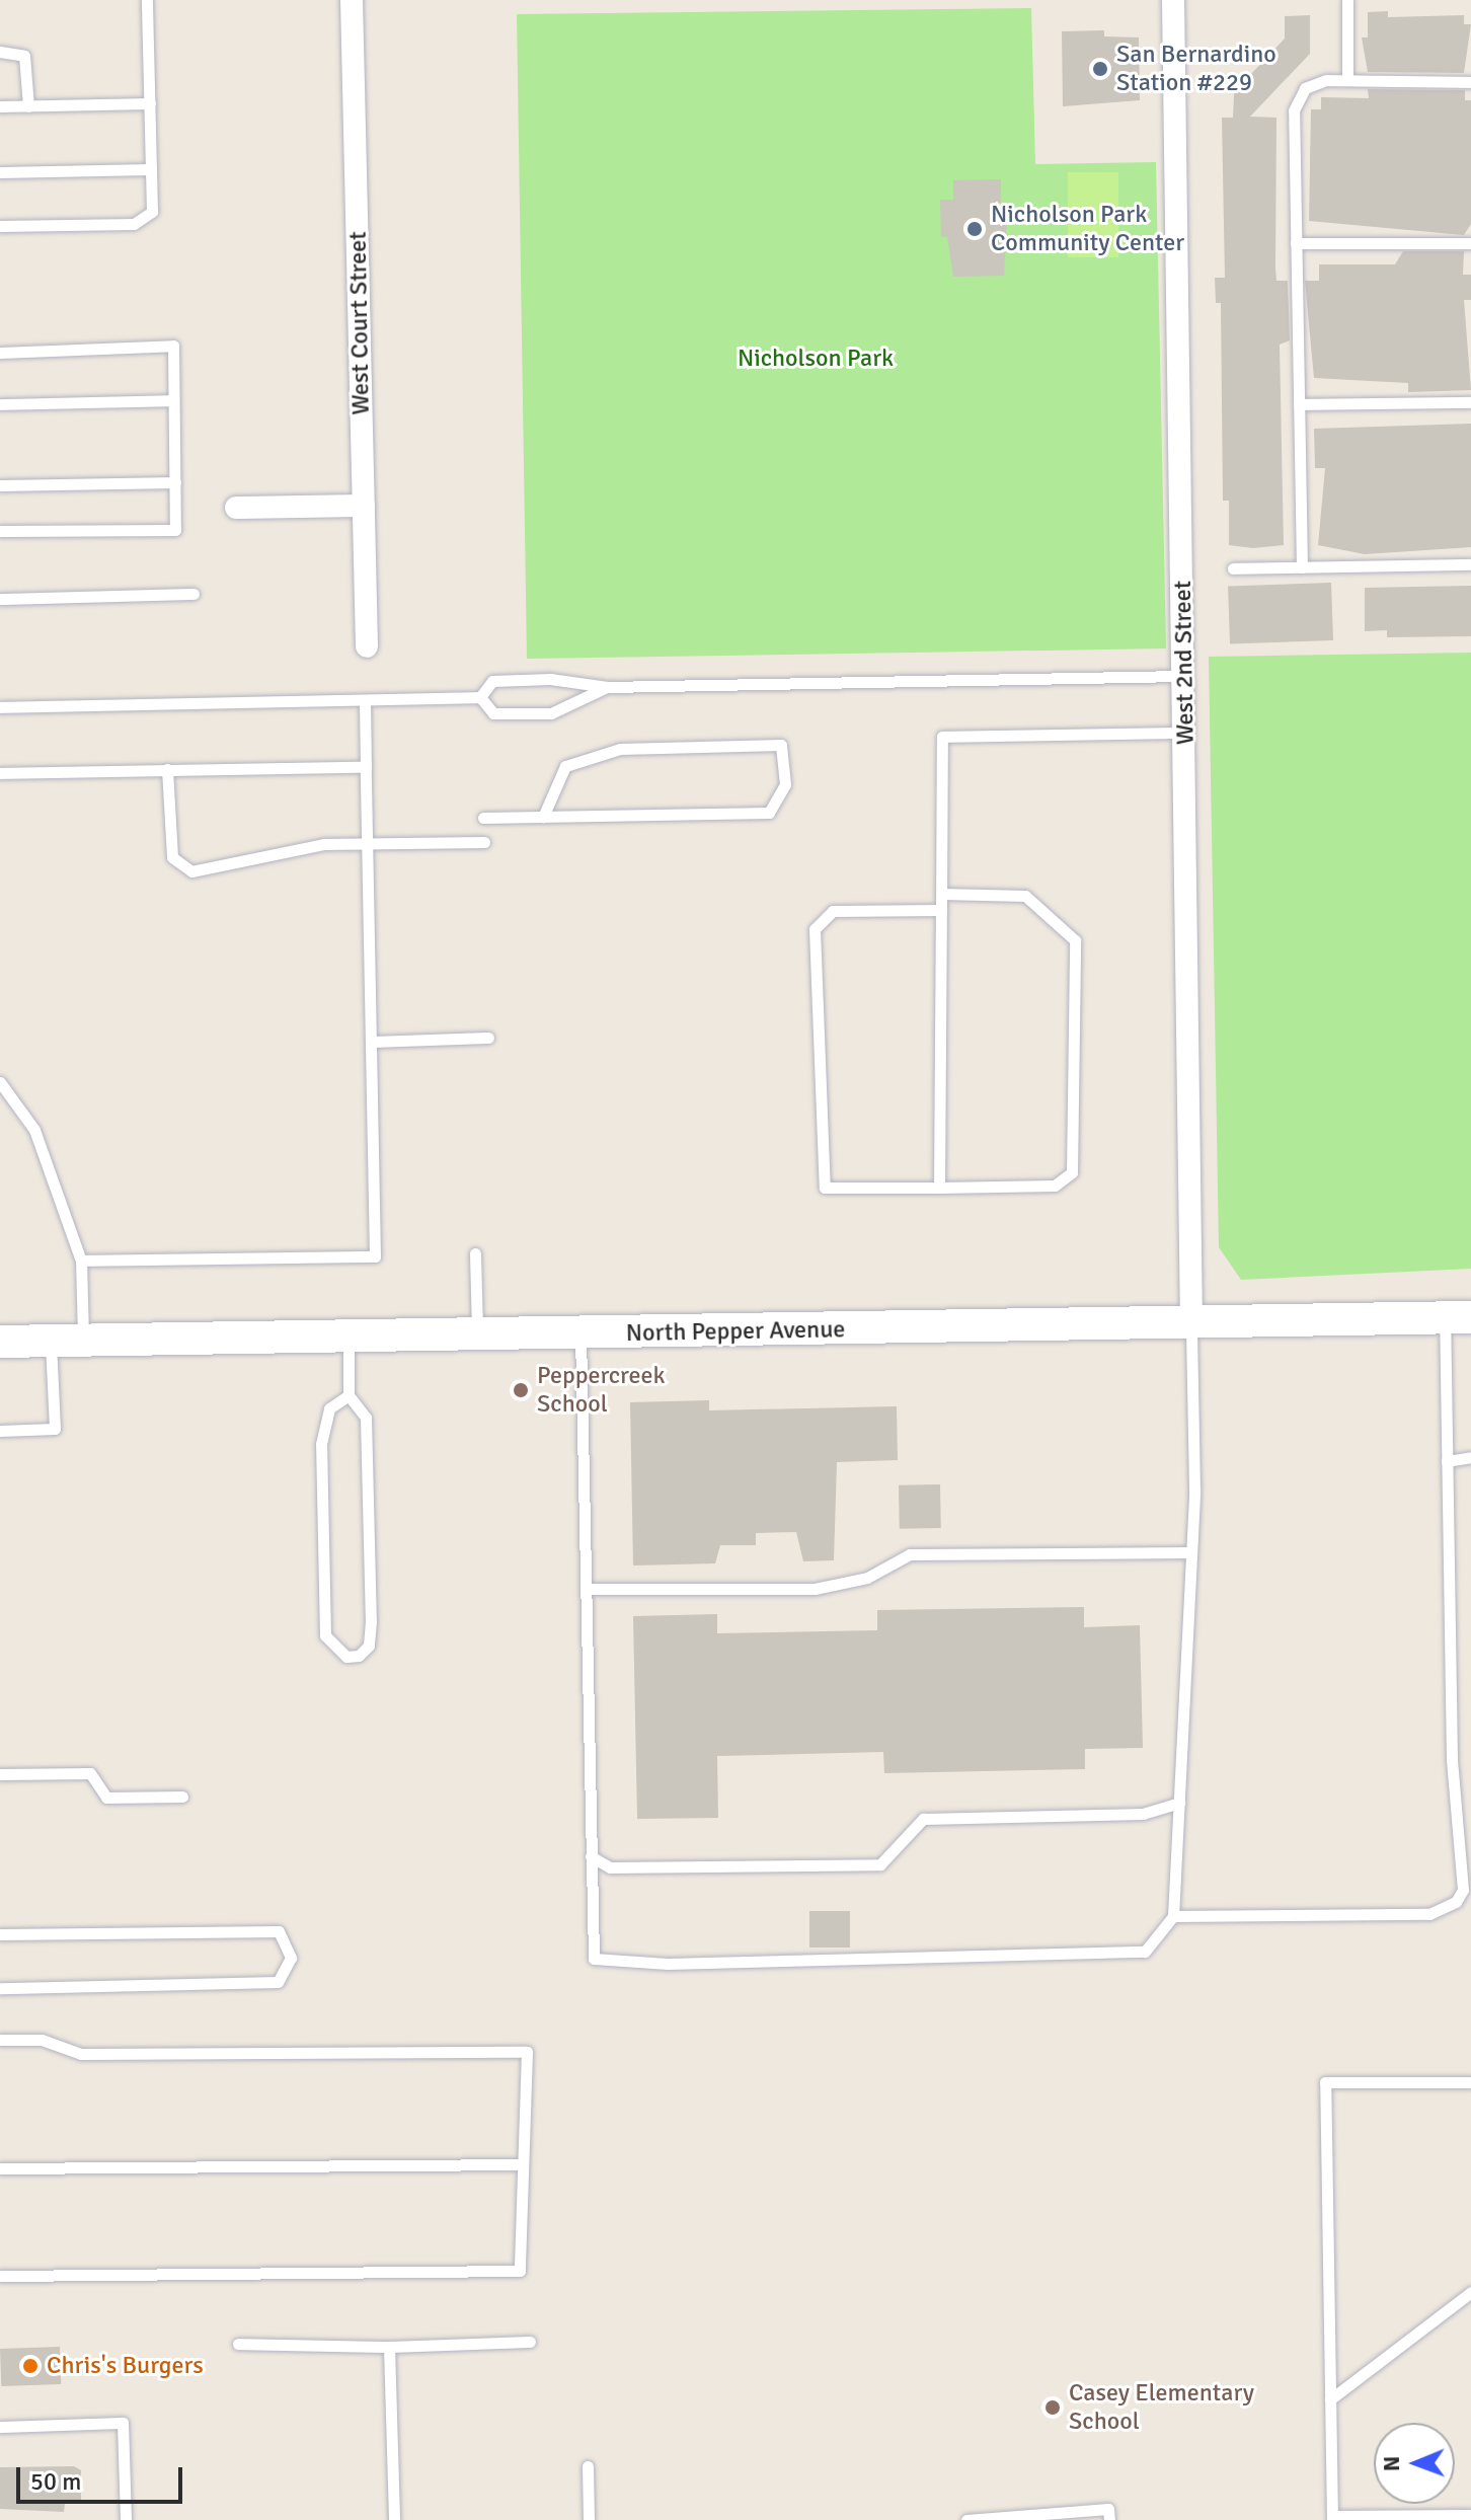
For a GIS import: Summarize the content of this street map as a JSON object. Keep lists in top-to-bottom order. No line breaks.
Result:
{"streets":{"main road":["North Pepper Avenue"],"street":["West Court Street","West 2nd Street"]},"crossings":[["West 2nd Street","North Pepper Avenue"]],"parks":["Nicholson Park"],"places":["San Bernardino Station #229","Nicholson Park Community Center","Peppercreek School","Chris's Burgers","Casey Elementary School"],"scale_bar":"50 m","north":"left"}
